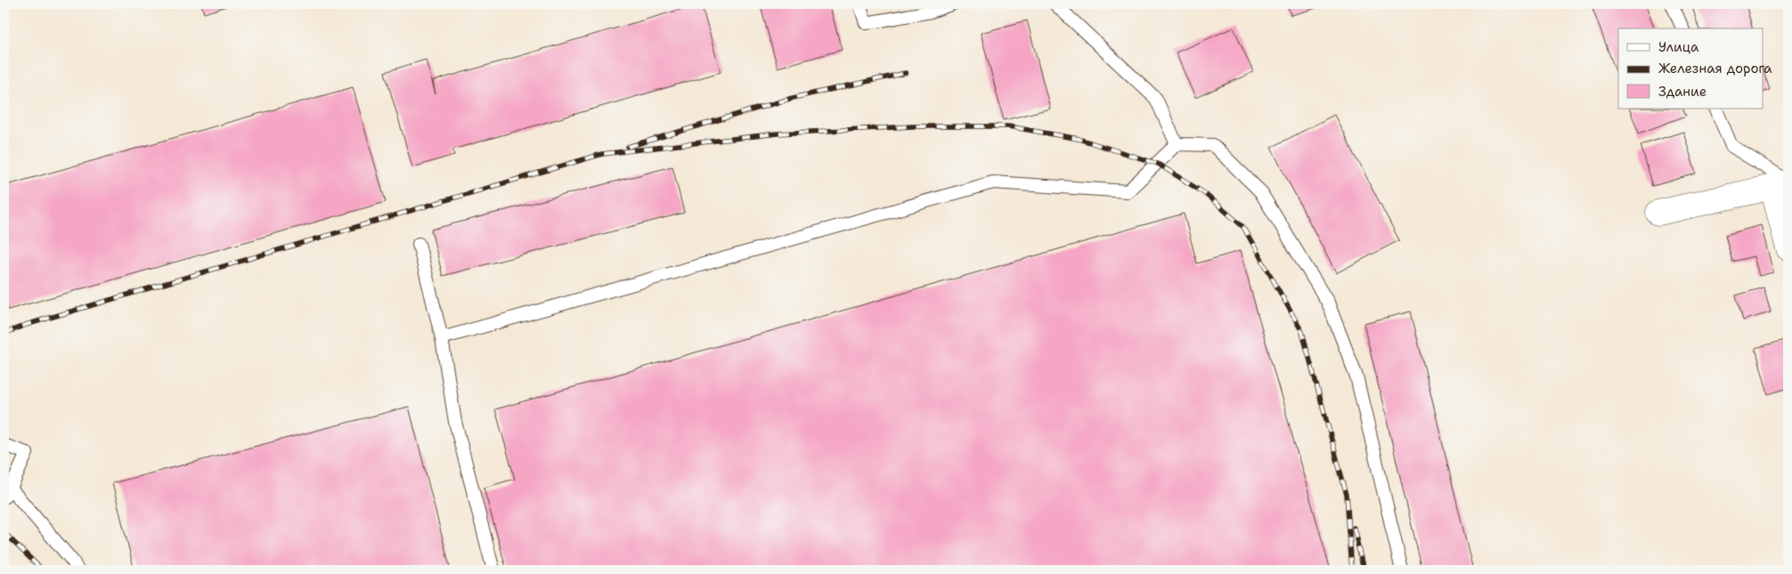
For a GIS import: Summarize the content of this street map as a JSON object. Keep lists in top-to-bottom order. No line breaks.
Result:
{"legend":["Улица","Железная дорога","Здание"]}
